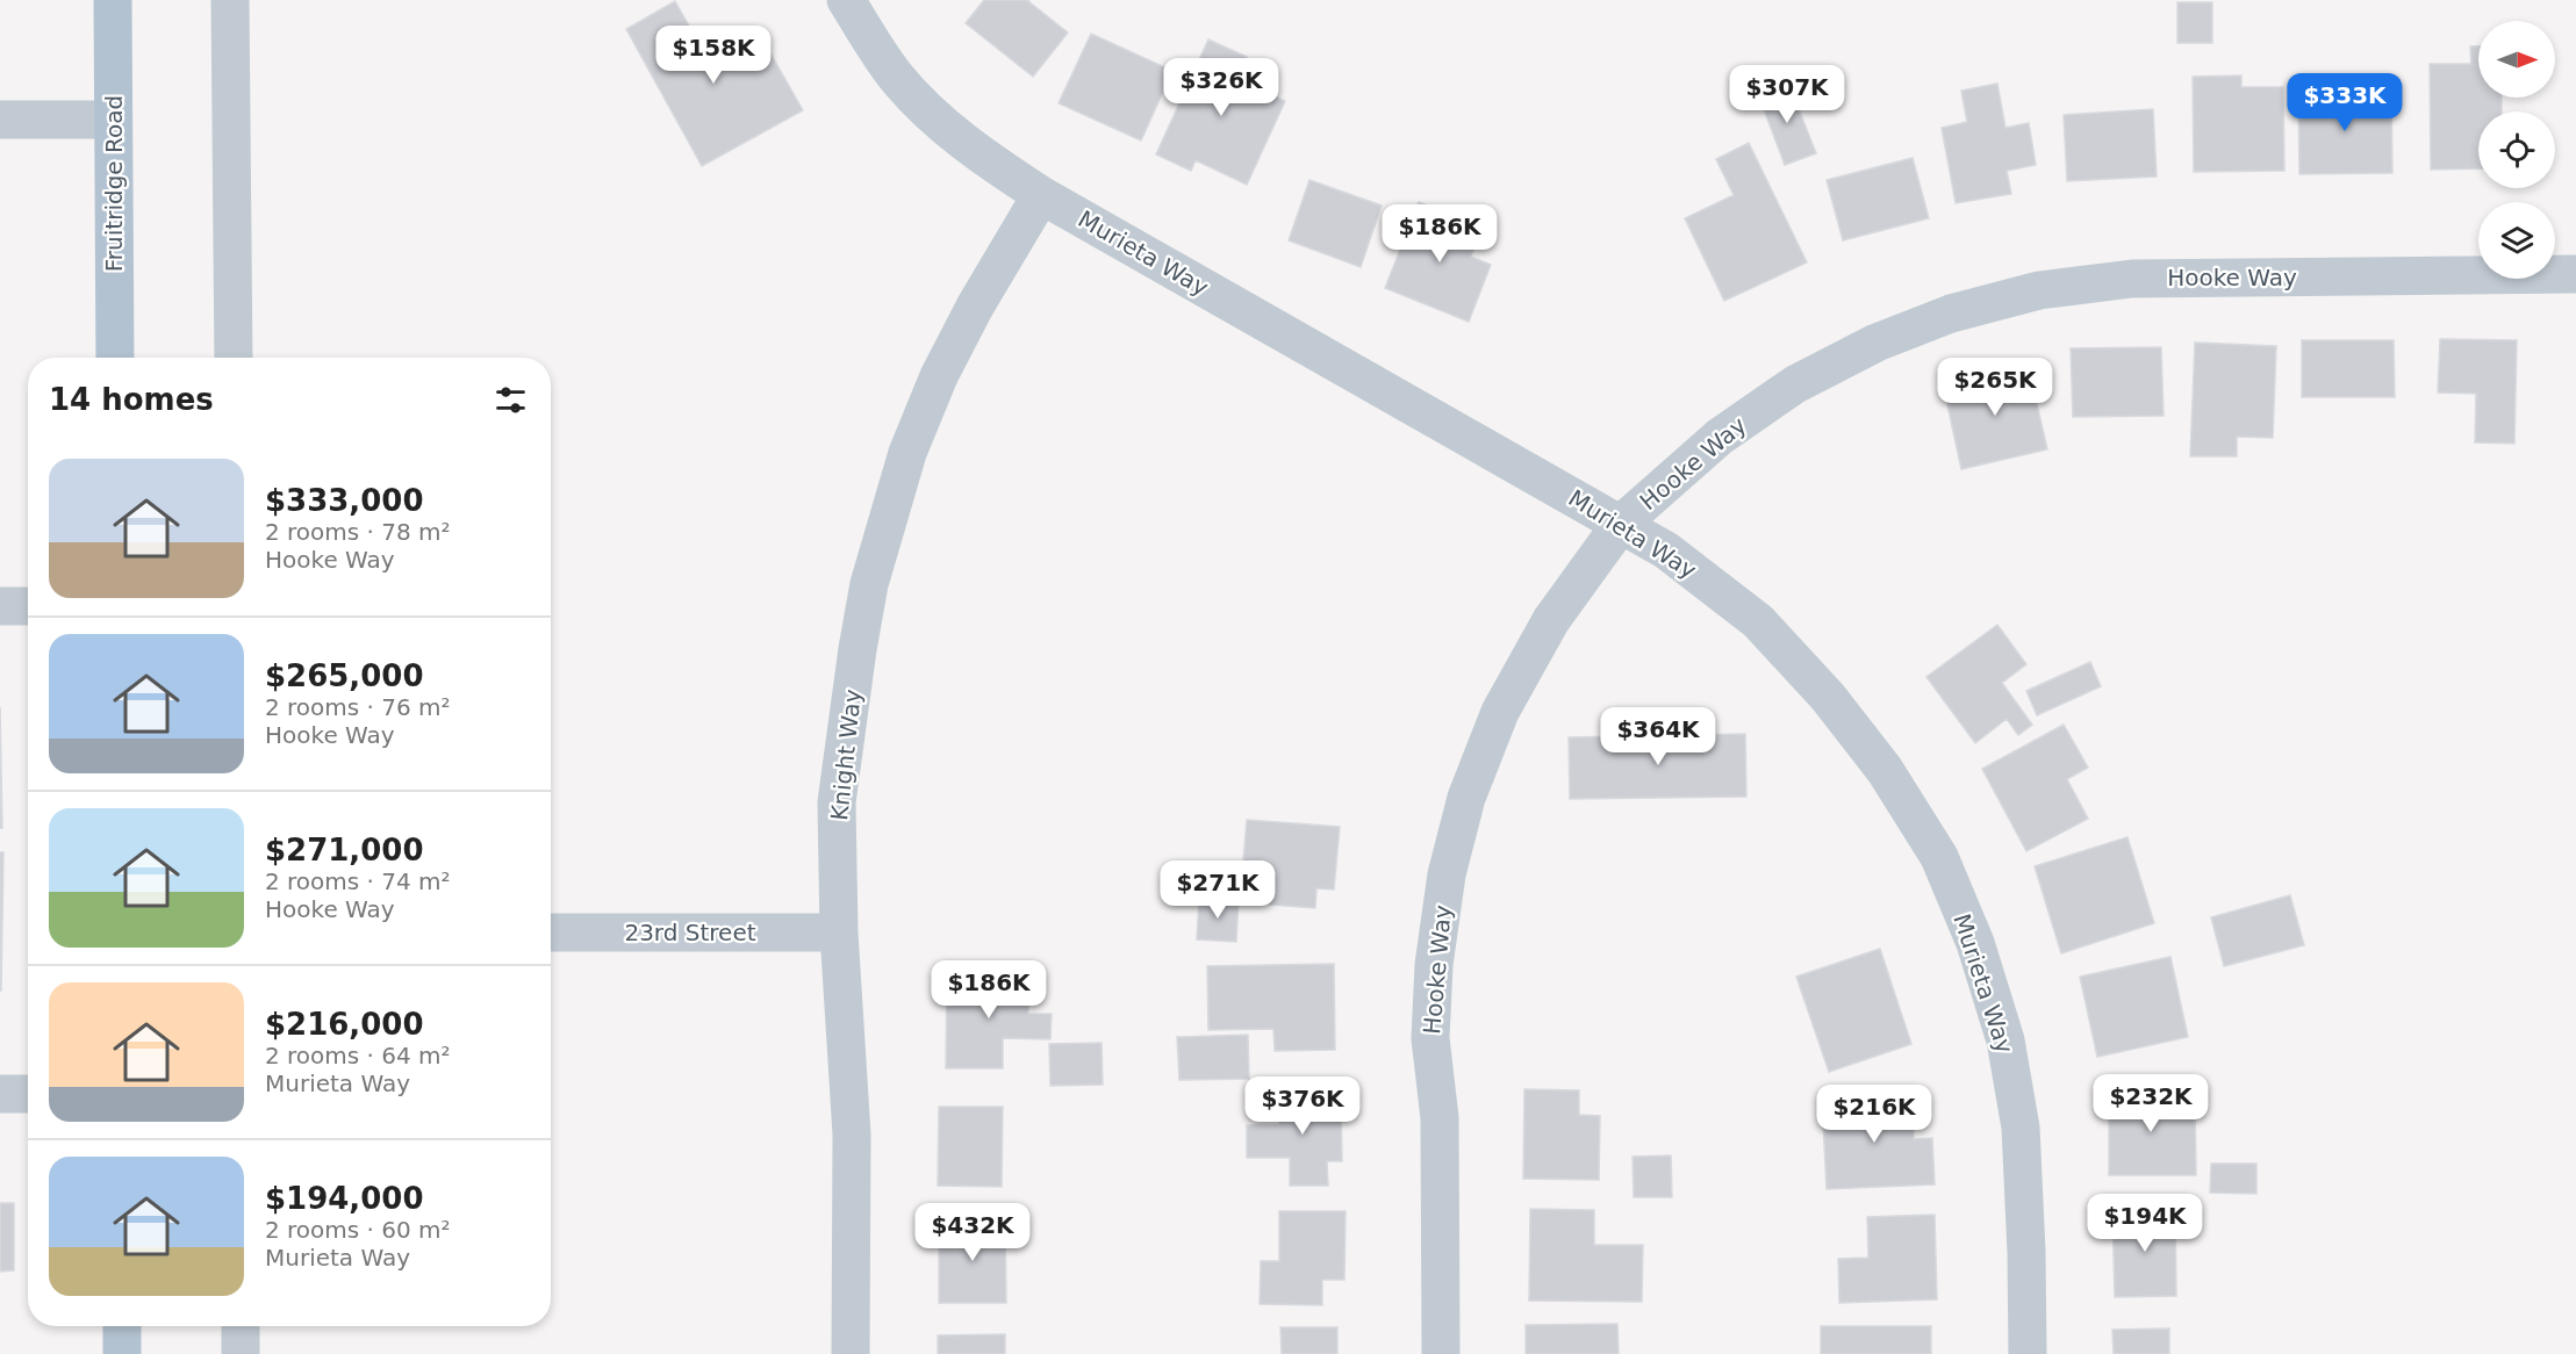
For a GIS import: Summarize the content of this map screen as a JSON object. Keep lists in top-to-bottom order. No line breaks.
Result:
{"streets":{"main road":["Fruitridge Road"],"street":["Murieta Way","Hooke Way","Knight Way","23rd Street"]},"crossings":[["Murieta Way","Hooke Way"],["Murieta Way","Knight Way"],["Knight Way","23rd Street"]],"north":"right","page":{"price":["$158K","$326K","$307K","$333K","$186K","$265K","$364K","$271K","$186K","$232K","$376K","$216K","$194K","$432K"],"heading":"14 homes","list":[{"name":"$333,000","note":"2 rooms · 78 m² · Hooke Way"},{"name":"$265,000","note":"2 rooms · 76 m² · Hooke Way"},{"name":"$271,000","note":"2 rooms · 74 m² · Hooke Way"},{"name":"$216,000","note":"2 rooms · 64 m² · Murieta Way"},{"name":"$194,000","note":"2 rooms · 60 m² · Murieta Way"}]}}
